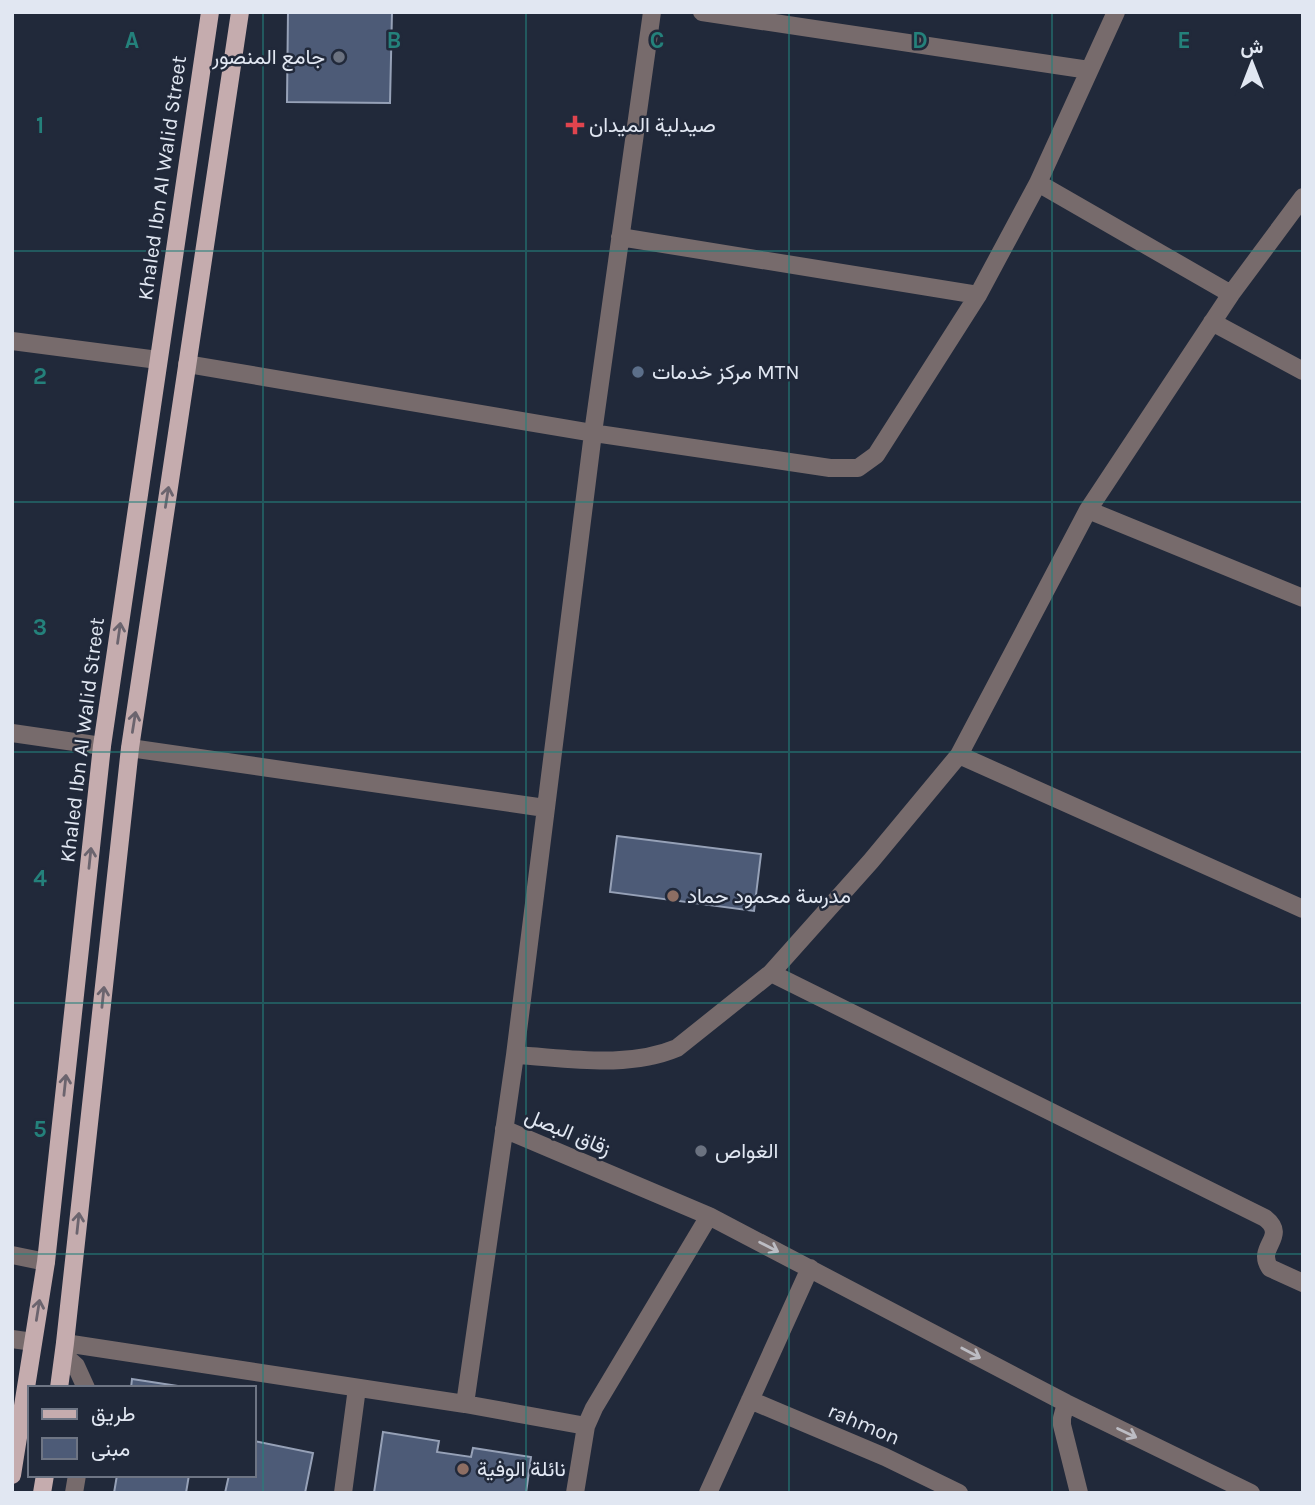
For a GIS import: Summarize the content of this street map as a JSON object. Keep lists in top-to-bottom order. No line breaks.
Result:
{"streets":{"main road":["Khaled Ibn Al Walid Street"],"street":["زقاق البصل","rahmon"]},"one_way":["زقاق البصل"],"places":{"other":["جامع المنصور","مركز خدمات MTN","مدرسة محمود حماد","الغواص","نائلة الوفية"],"health":["صيدلية الميدان"]},"legend":["طريق","مبنى"],"north":"top","grid":{"columns":["A","B","C","D","E"],"rows":["1","2","3","4","5"]}}
